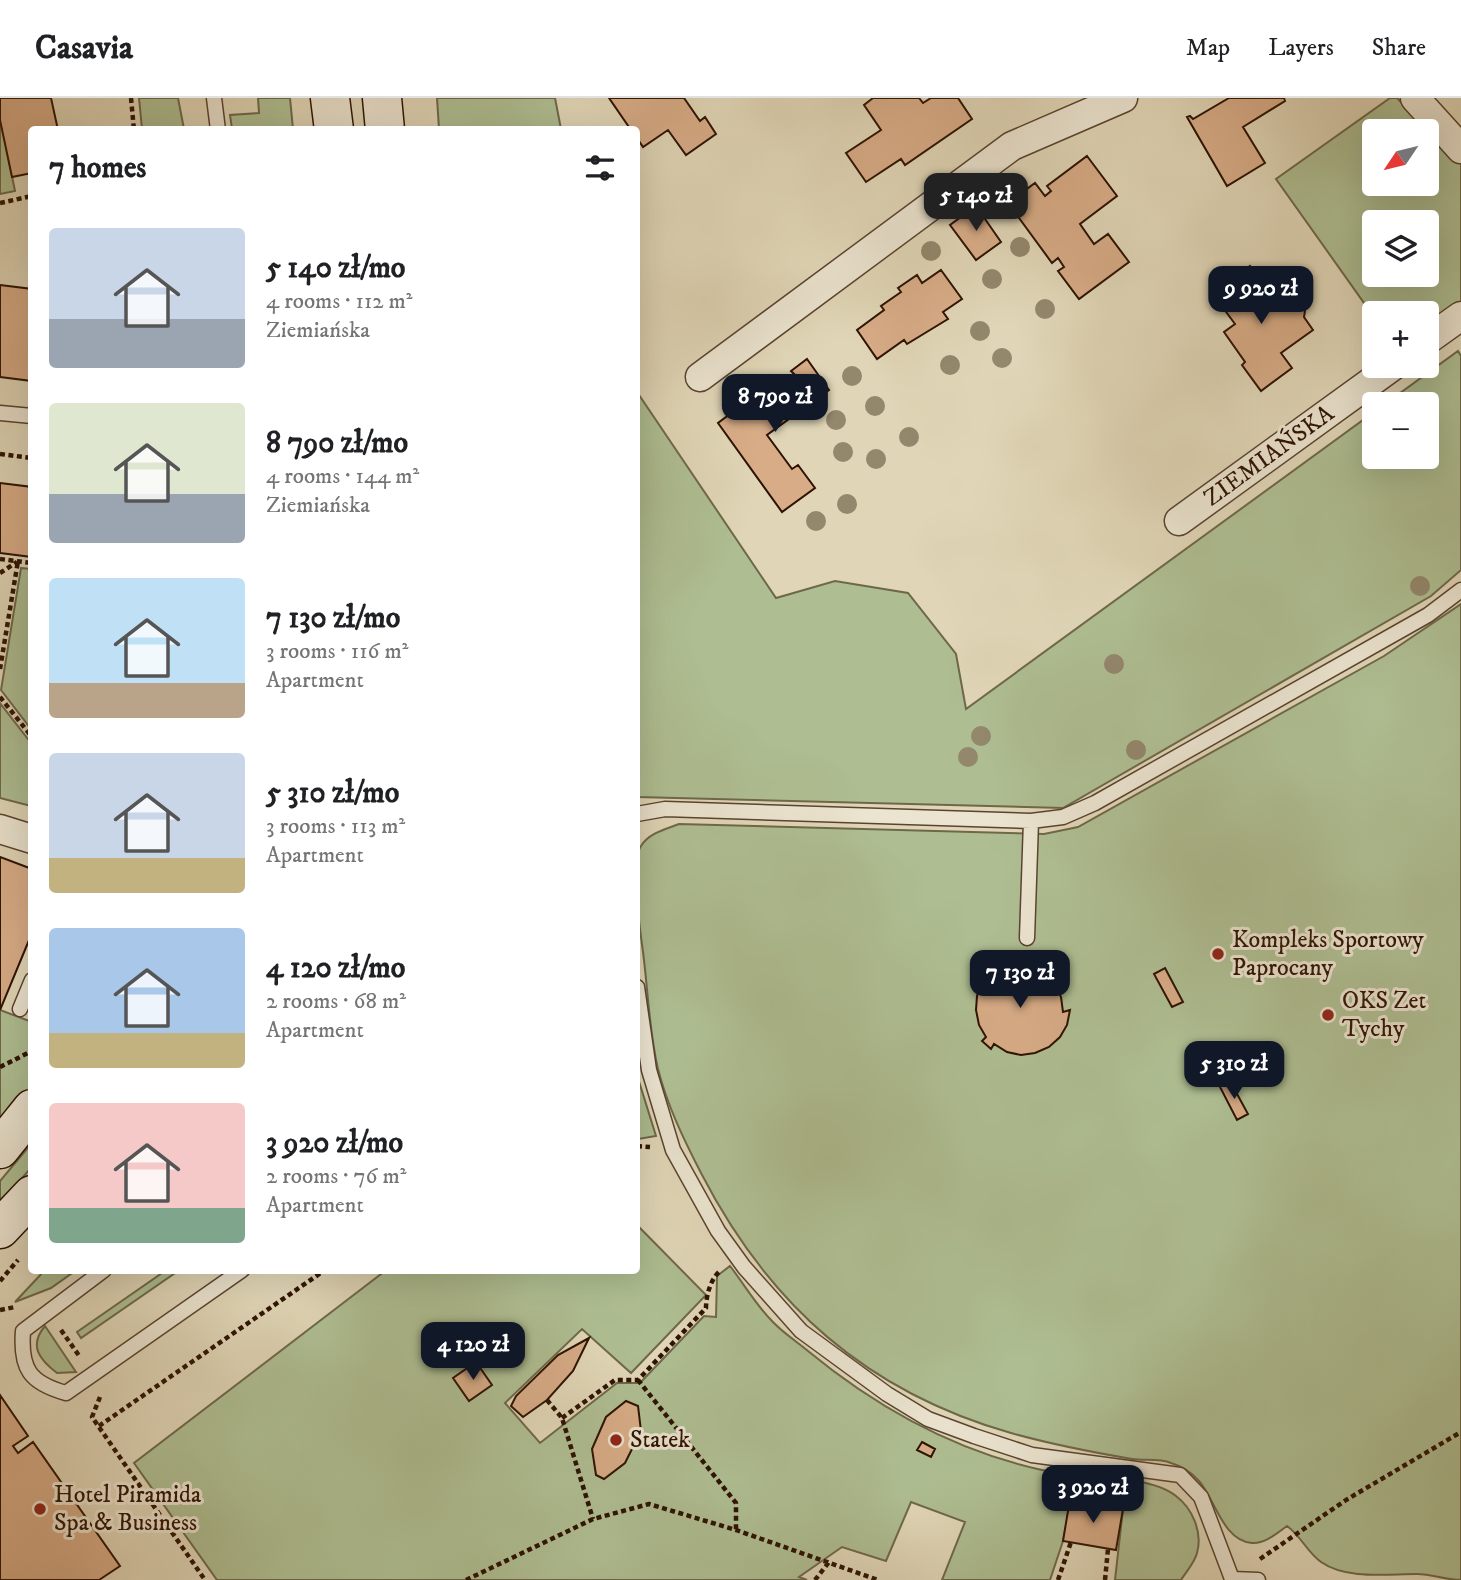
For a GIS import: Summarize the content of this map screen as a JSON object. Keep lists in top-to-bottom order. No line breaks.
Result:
{"streets":{"street":["ZIEMIAŃSKA"]},"places":["Kompleks Sportowy Paprocany","OKS Zet Tychy","Statek","Hotel Piramida Spa & Business"],"north":"bottom left","page":{"header":"Casavia","nav":["Map","Layers","Share"],"map_buttons":["+","−"],"heading":"7 homes","price":["5 140 zł","9 920 zł","8 790 zł","7 130 zł","5 310 zł","4 120 zł","3 920 zł"],"list":[{"name":"5 140 zł/mo","note":"4 rooms · 112 m² · Ziemiańska"},{"name":"8 790 zł/mo","note":"4 rooms · 144 m² · Ziemiańska"},{"name":"7 130 zł/mo","note":"3 rooms · 116 m² · Apartment"},{"name":"5 310 zł/mo","note":"3 rooms · 113 m² · Apartment"},{"name":"4 120 zł/mo","note":"2 rooms · 68 m² · Apartment"},{"name":"3 920 zł/mo","note":"2 rooms · 76 m² · Apartment"}]}}
